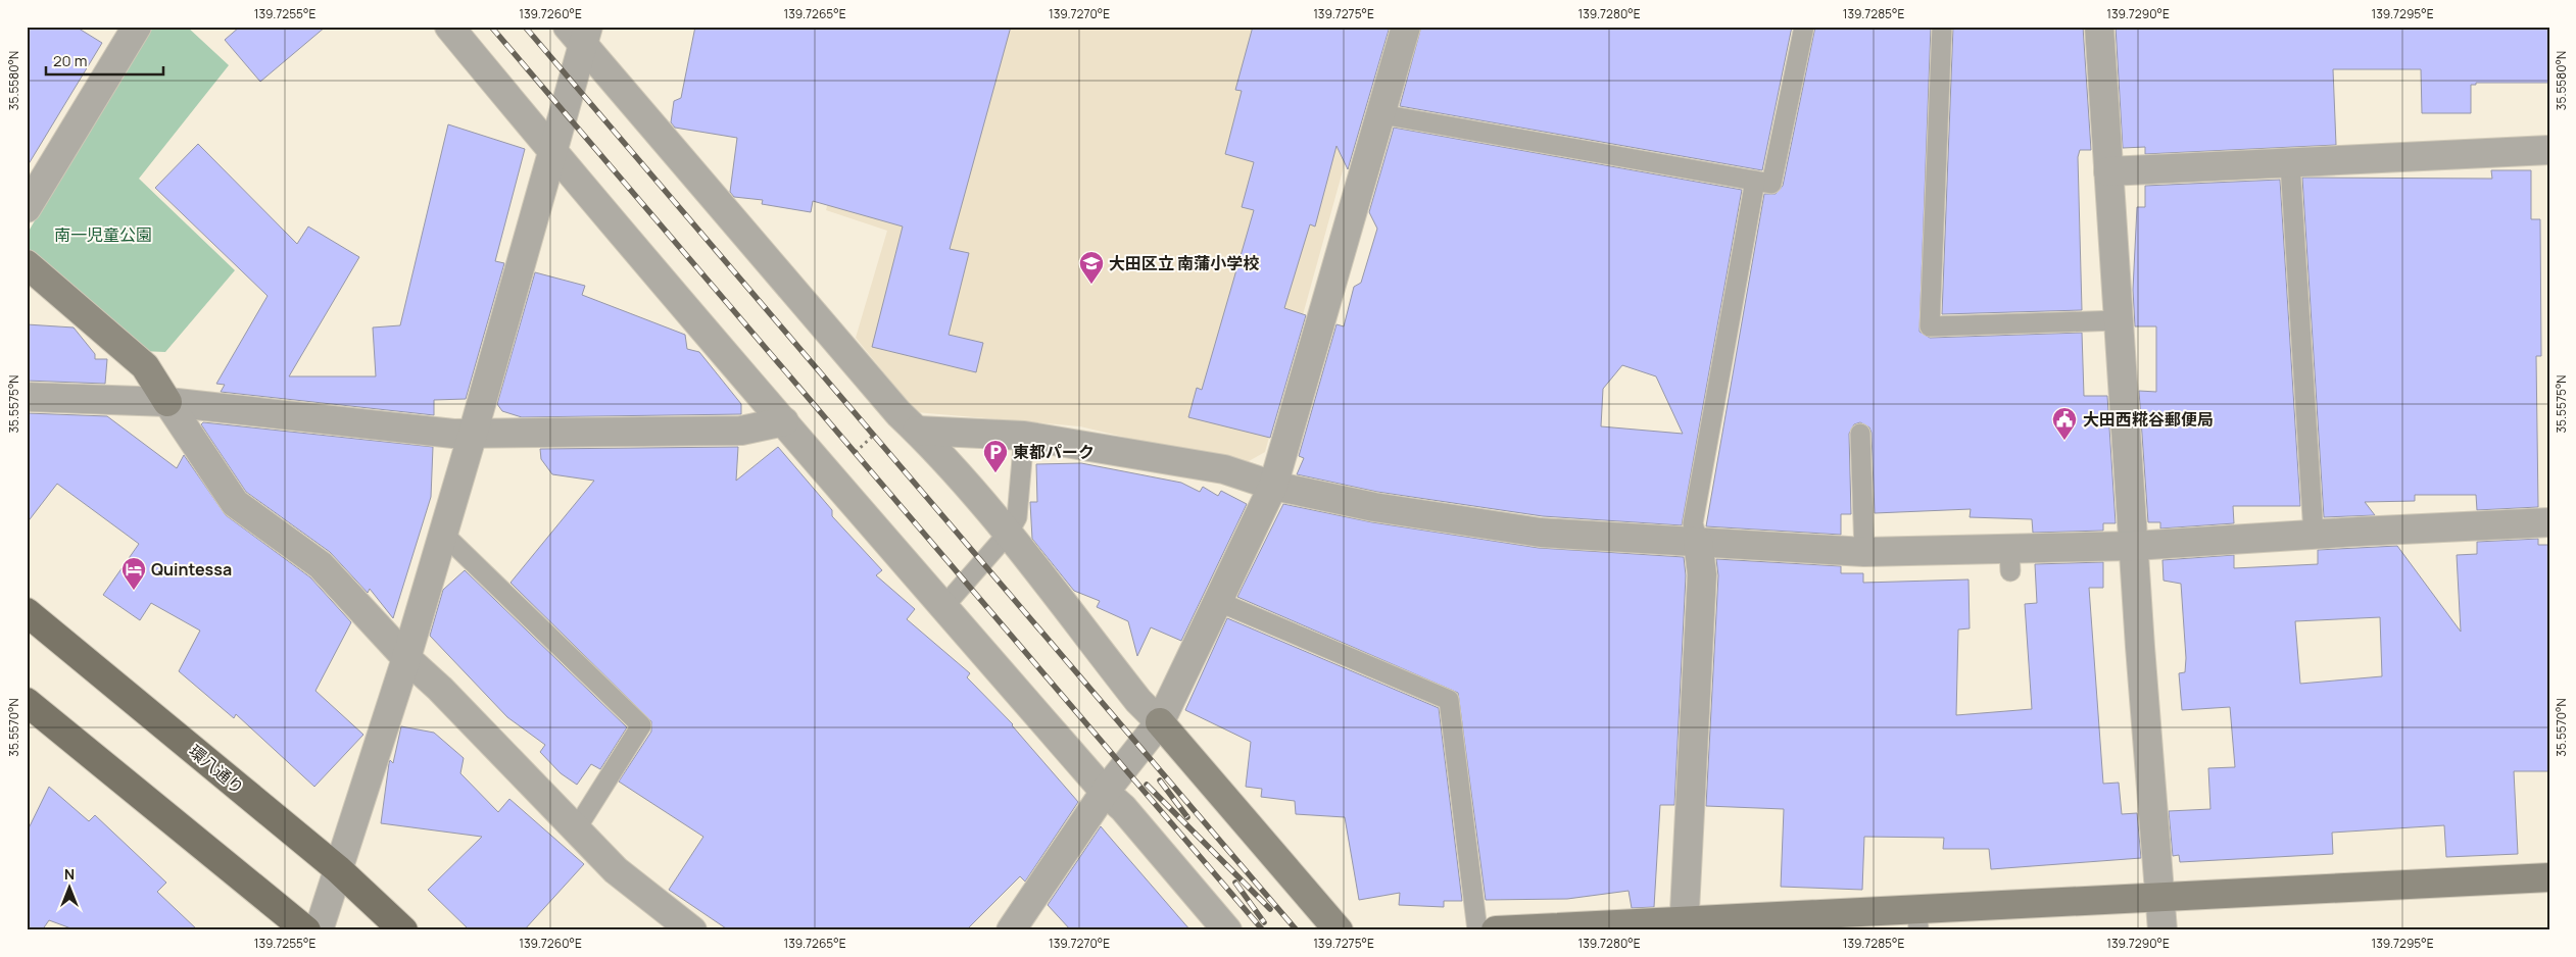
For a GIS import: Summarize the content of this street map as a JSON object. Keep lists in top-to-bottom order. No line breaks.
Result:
{"streets":{"main road":["環八通り"]},"parks":["南一児童公園"],"places":{"school or university":["大田区立 南蒲小学校"],"public building":["大田西糀谷郵便局"],"parking":["東都パーク"],"hotel":["Quintessa"]},"scale_bar":"20 m","north":"top","coordinates":["139.7255°E","139.7260°E","139.7265°E","139.7270°E","139.7275°E","139.7280°E","139.7285°E","139.7290°E","139.7295°E","35.5580°N","35.5575°N","35.5570°N"]}
